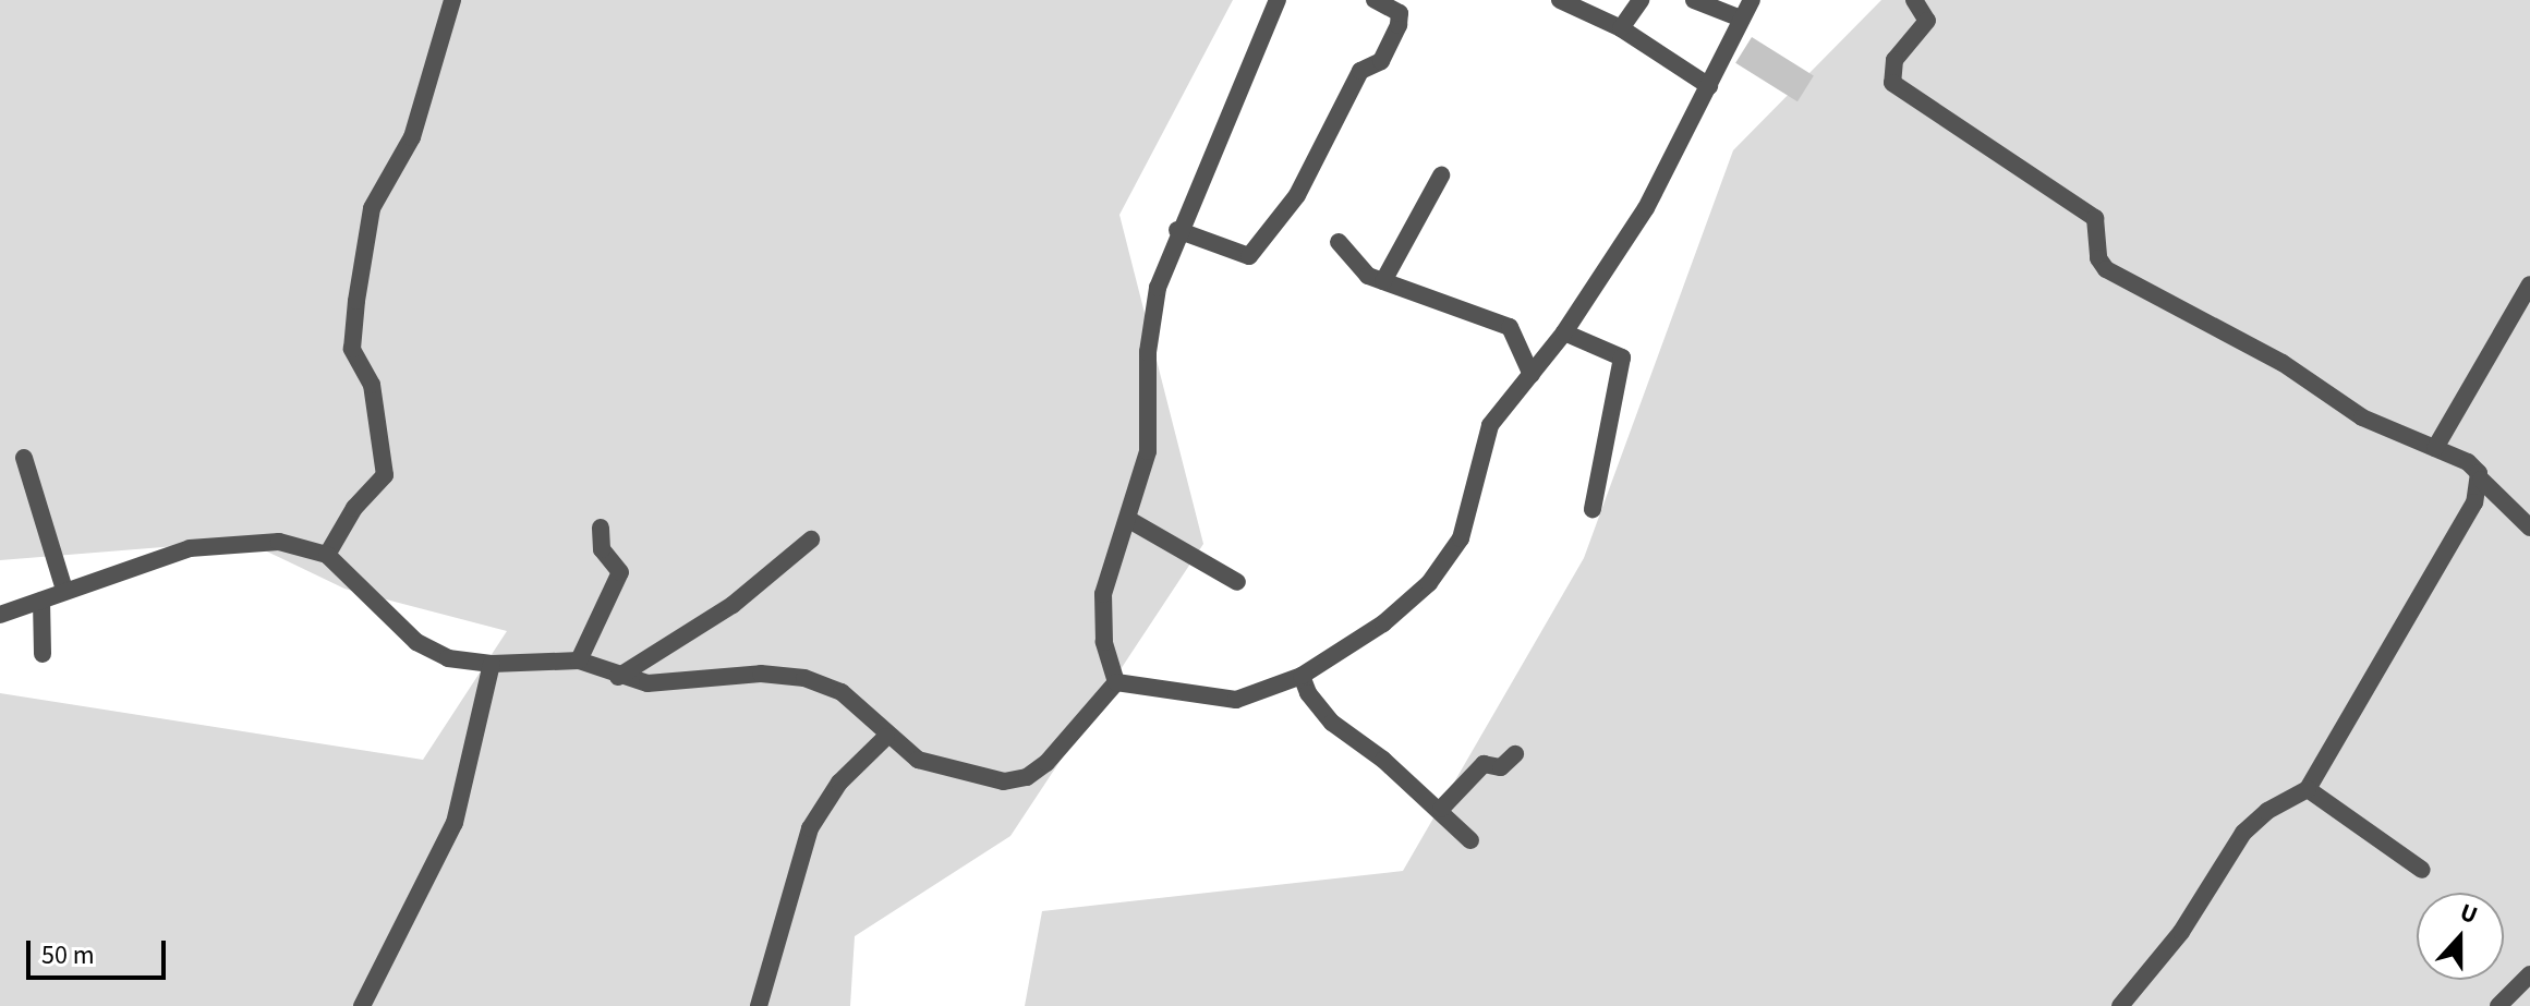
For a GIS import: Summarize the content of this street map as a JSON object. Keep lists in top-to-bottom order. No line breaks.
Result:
{"scale_bar":"50 m","north":"top"}
